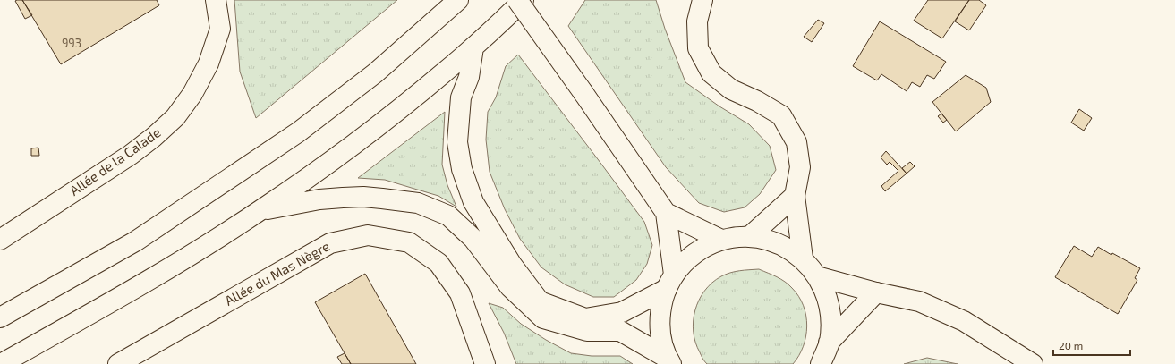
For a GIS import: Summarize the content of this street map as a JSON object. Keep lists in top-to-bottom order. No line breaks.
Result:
{"streets":{"street":["Allée de la Calade","Allée du Mas Nègre"]},"house_numbers":["993"],"scale_bar":"20 m"}
